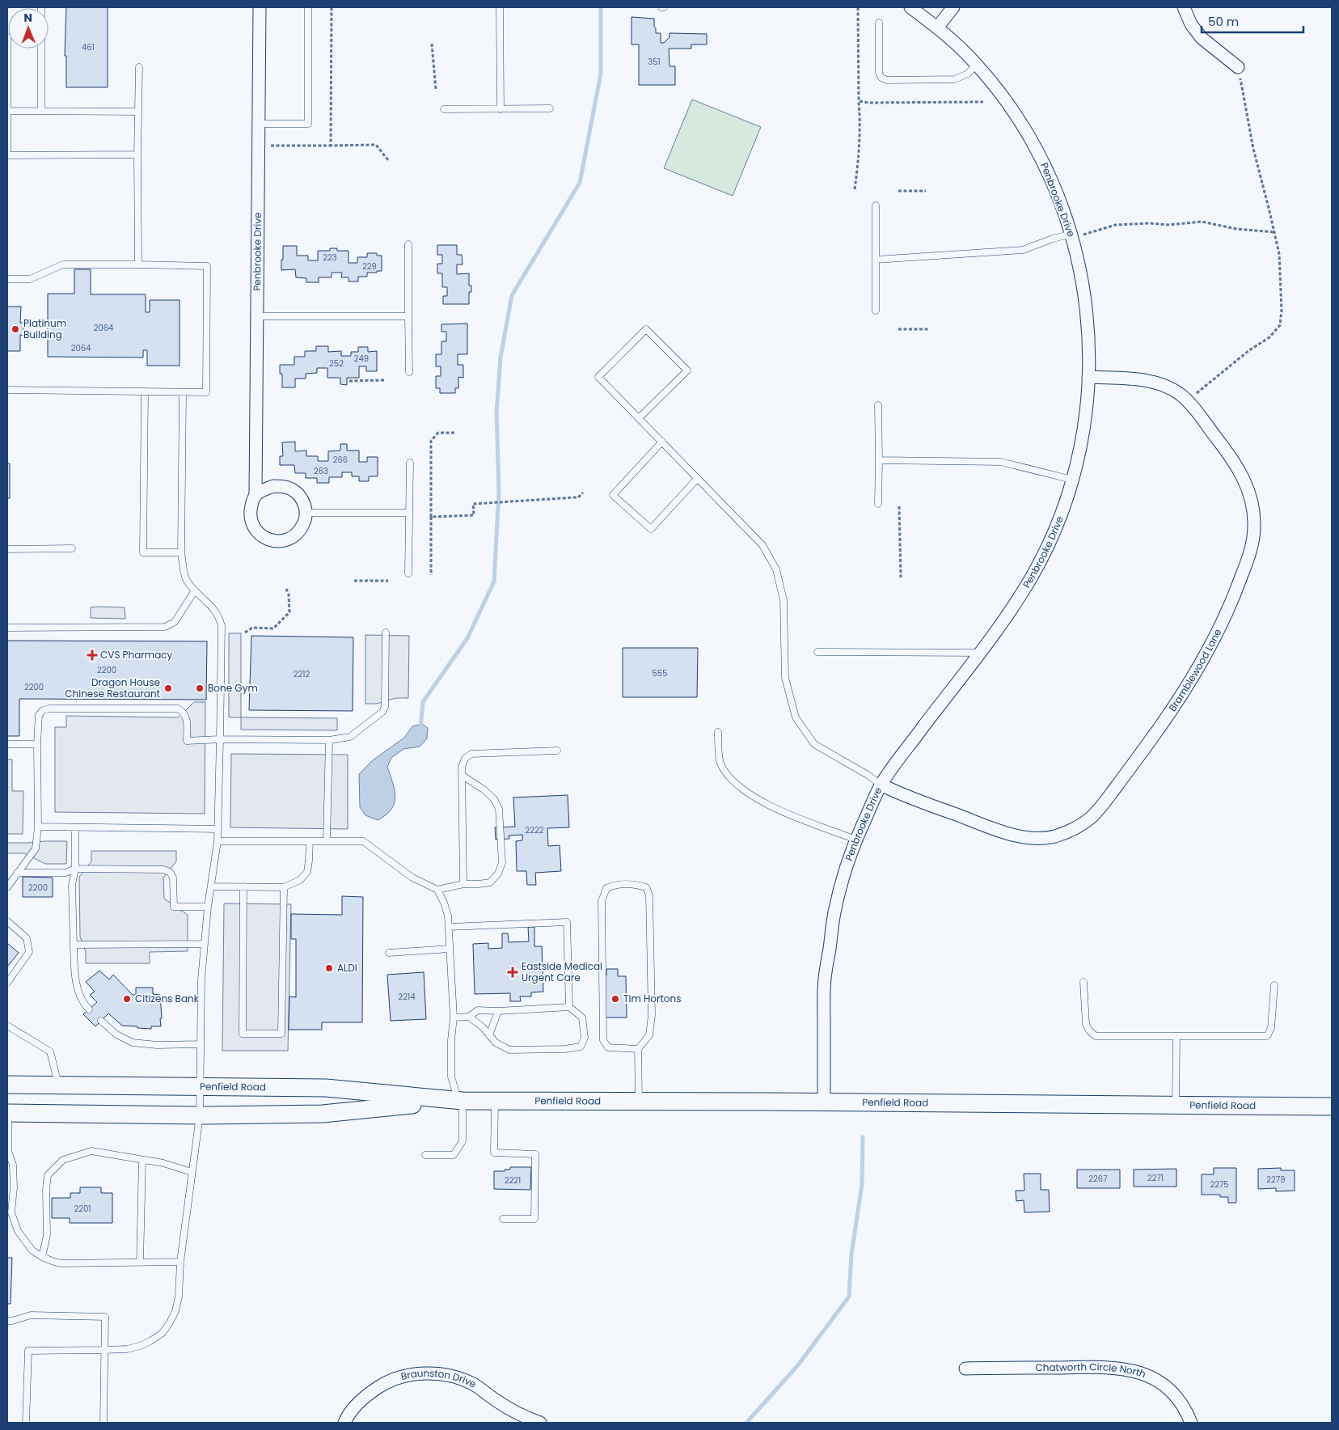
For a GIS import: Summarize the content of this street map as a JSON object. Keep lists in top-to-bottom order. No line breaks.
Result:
{"streets":{"main road":["Penfield Road"],"street":["Penbrooke Drive","Bramblewood Lane","Chatworth Circle North","Braunston Drive"]},"crossings":[["Penbrooke Drive","Bramblewood Lane"],["Penbrooke Drive","Penfield Road"]],"places":{"other":["Platinum Building","Dragon House Chinese Restaurant","Bone Gym","ALDI","Citizens Bank","Tim Hortons"],"health":["CVS Pharmacy","Eastside Medical Urgent Care"]},"house_numbers":["461","351","223","229","2064","2064","249","252","266","263","2200","555","2212","2200","2222","2200","2214","2271","2267","2279","2221","2275","2201"],"scale_bar":"50 m","north":"top"}
